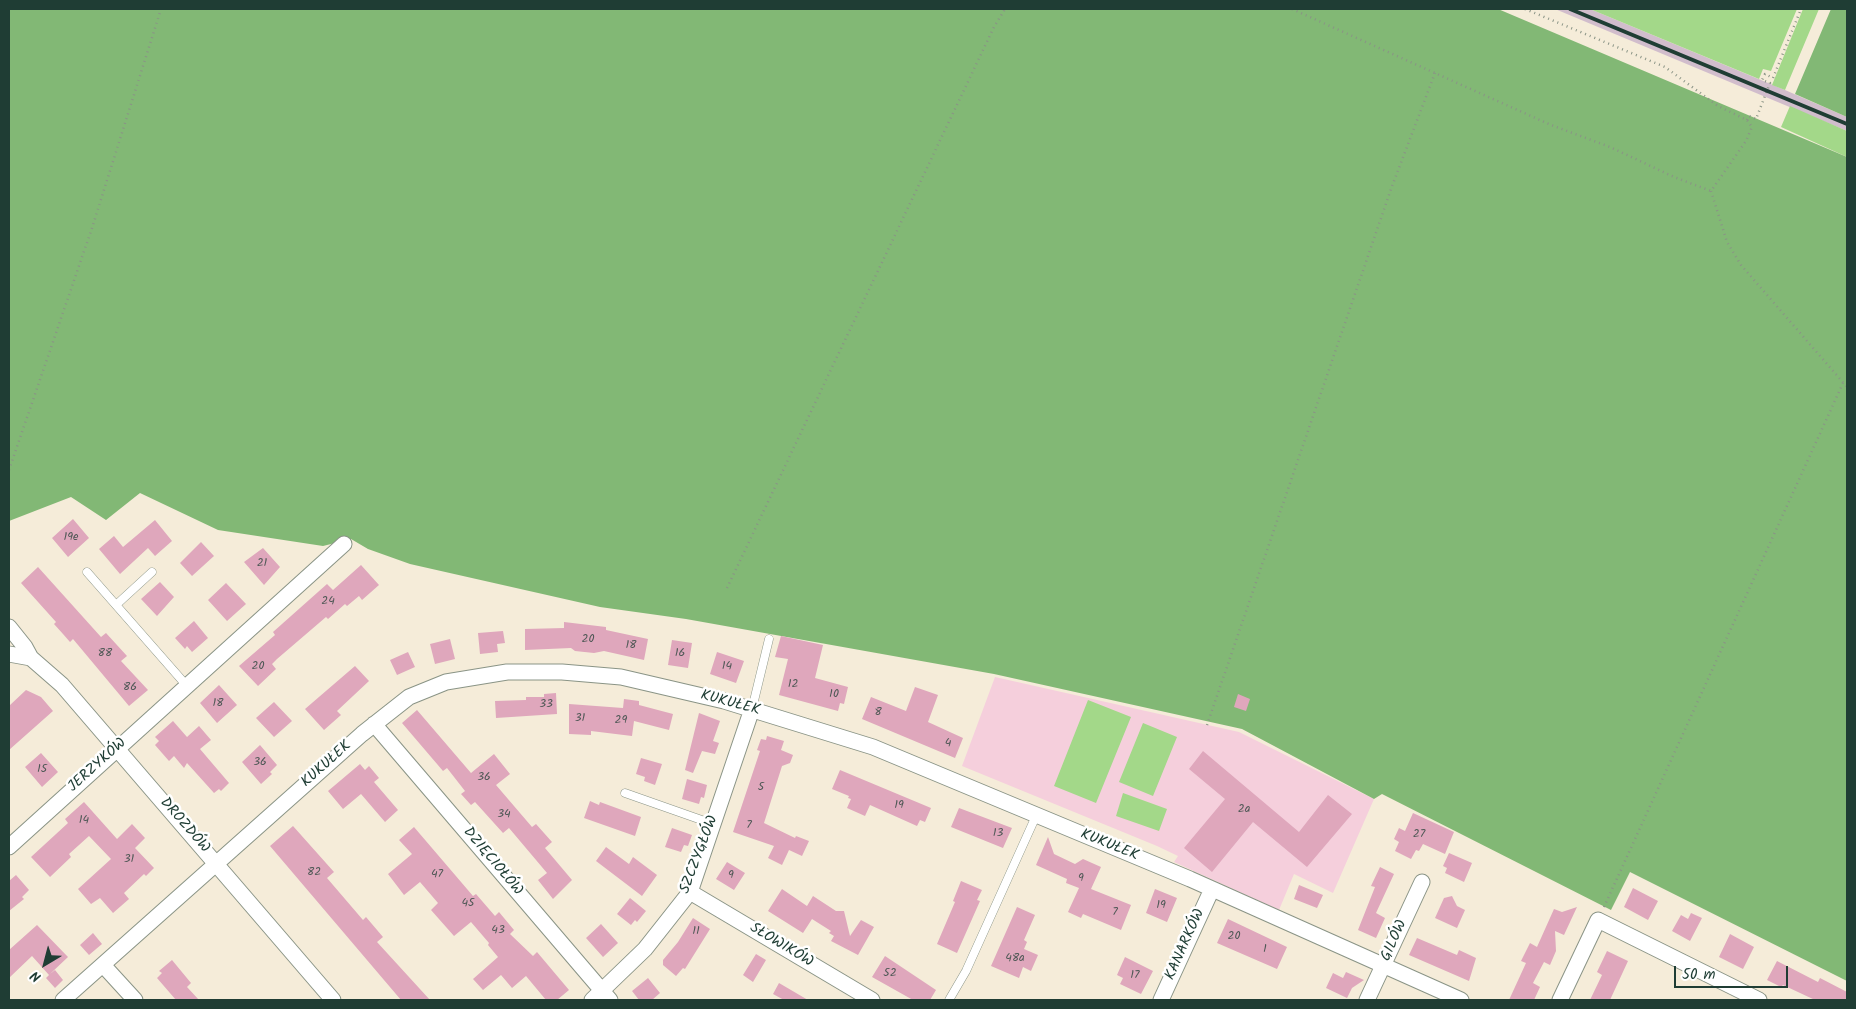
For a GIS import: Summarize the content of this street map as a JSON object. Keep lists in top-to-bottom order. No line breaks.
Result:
{"streets":{"street":["KUKUŁEK","JERZYKÓW","DROZDÓW","SZCZYGŁÓW","DZIĘCIOŁÓW","GILÓW","KANARKÓW","SŁOWIKÓW"]},"crossings":[["KUKUŁEK","DROZDÓW"],["KUKUŁEK","SZCZYGŁÓW"],["KUKUŁEK","DZIĘCIOŁÓW"],["KUKUŁEK","GILÓW"],["KUKUŁEK","KANARKÓW"],["JERZYKÓW","DROZDÓW"],["SZCZYGŁÓW","DZIĘCIOŁÓW"],["SZCZYGŁÓW","SŁOWIKÓW"]],"house_numbers":["19e","21","24","20","18","88","16","20","14","12","86","10","18","33","8","31","29","4","36","15","36","5","19","2a","34","14","7","13","27","31","82","47","9","9","45","19","7","43","11","20","1","48a","52","17"],"scale_bar":"50 m","north":"bottom left"}
